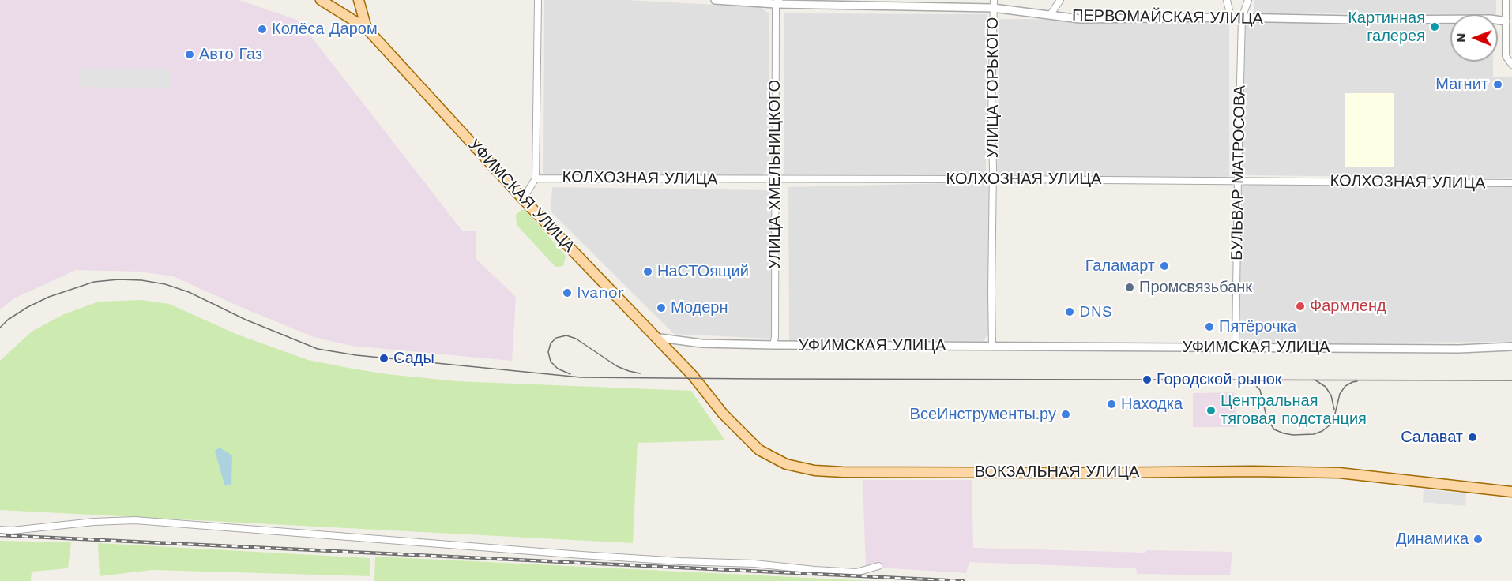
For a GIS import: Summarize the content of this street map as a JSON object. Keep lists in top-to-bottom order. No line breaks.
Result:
{"streets":{"main road":["УФИМСКАЯ УЛИЦА","ВОКЗАЛЬНАЯ УЛИЦА"],"street":["ПЕРВОМАЙСКАЯ УЛИЦА","УЛИЦА ГОРЬКОГО","БУЛЬВАР МАТРОСОВА","УЛИЦА ХМЕЛЬНИЦКОГО","КОЛХОЗНАЯ УЛИЦА"]},"crossings":[["ПЕРВОМАЙСКАЯ УЛИЦА","УЛИЦА ГОРЬКОГО"],["ПЕРВОМАЙСКАЯ УЛИЦА","БУЛЬВАР МАТРОСОВА"],["ПЕРВОМАЙСКАЯ УЛИЦА","УЛИЦА ХМЕЛЬНИЦКОГО"],["УЛИЦА ГОРЬКОГО","КОЛХОЗНАЯ УЛИЦА"],["УЛИЦА ГОРЬКОГО","УФИМСКАЯ УЛИЦА"],["БУЛЬВАР МАТРОСОВА","КОЛХОЗНАЯ УЛИЦА"],["БУЛЬВАР МАТРОСОВА","УФИМСКАЯ УЛИЦА"],["УЛИЦА ХМЕЛЬНИЦКОГО","КОЛХОЗНАЯ УЛИЦА"],["УЛИЦА ХМЕЛЬНИЦКОГО","УФИМСКАЯ УЛИЦА"],["УФИМСКАЯ УЛИЦА","ВОКЗАЛЬНАЯ УЛИЦА"]],"places":["Картинная галерея","Колёса Даром","Авто Газ","Магнит","Галамарт","НаСТОящий","Промсвязьбанк","Ivanor","Фармленд","Модерн","DNS","Пятёрочка","Сады","Городской рынок","Находка","Центральная тяговая подстанция","ВсеИнструменты.ру","Салават","Динамика"],"north":"left"}
